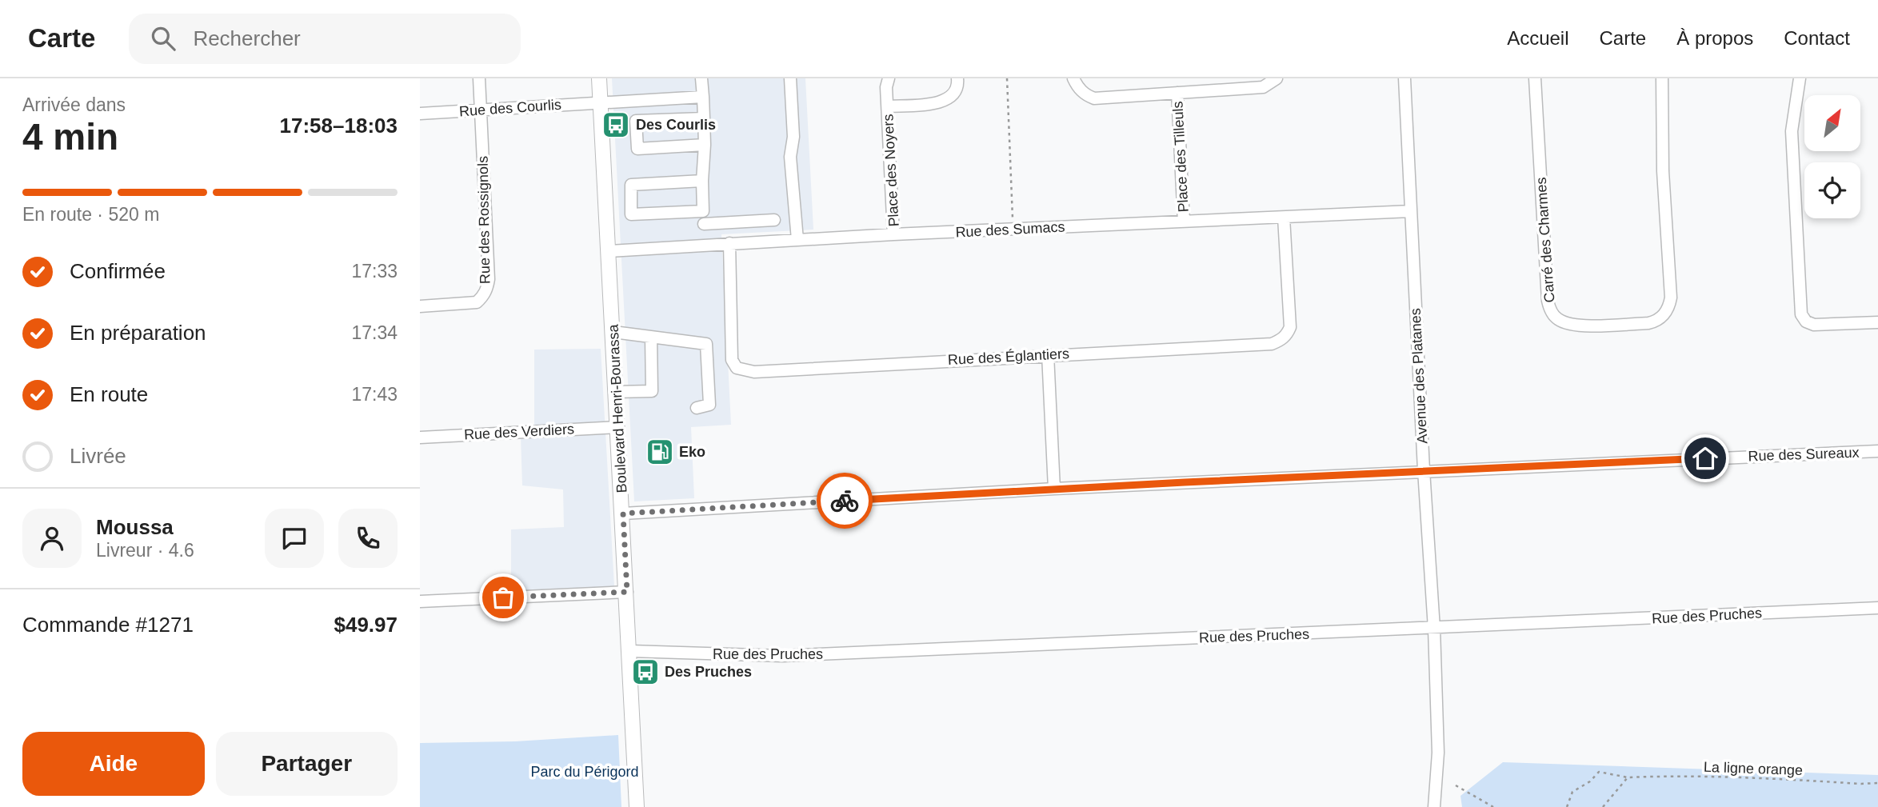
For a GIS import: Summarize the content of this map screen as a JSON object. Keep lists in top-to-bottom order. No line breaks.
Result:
{"streets":{"main road":["Boulevard Henri-Bourassa"],"street":["Rue des Courlis","Place des Tilleuls","Place des Noyers","Rue des Rossignols","Rue des Sumacs","Carré des Charmes","Rue des Églantiers","Avenue des Platanes","Rue des Verdiers","Rue des Sureaux","Rue des Pruches"],"path":["La ligne orange"]},"crossings":[["Rue des Courlis","Rue des Rossignols"],["Rue des Courlis","Boulevard Henri-Bourassa"],["Place des Tilleuls","Rue des Sumacs"],["Place des Noyers","Rue des Sumacs"],["Rue des Sumacs","Rue des Églantiers"],["Rue des Sumacs","Avenue des Platanes"],["Rue des Sumacs","Boulevard Henri-Bourassa"],["Avenue des Platanes","Rue des Sureaux"],["Avenue des Platanes","Rue des Pruches"],["Boulevard Henri-Bourassa","Rue des Verdiers"],["Boulevard Henri-Bourassa","Rue des Sureaux"],["Boulevard Henri-Bourassa","Rue des Pruches"]],"parks":["Parc du Périgord"],"places":{"bus stop":["Des Courlis","Des Pruches"],"fuel station":["Eko"]},"north":"top right","page":{"header":"Carte","search":"Rechercher","nav":["Accueil","Carte","À propos","Contact"],"heading":["4 min","Arrivée dans","17:58–18:03"],"panel":["Moussa","Livreur · 4.6","Commande #1271","$49.97"],"bar":"En route · 520 m","list":[["Confirmée","17:33"],["En préparation","17:34"],["En route","17:43"],"Livrée"],"buttons":["Aide","Partager"]}}
